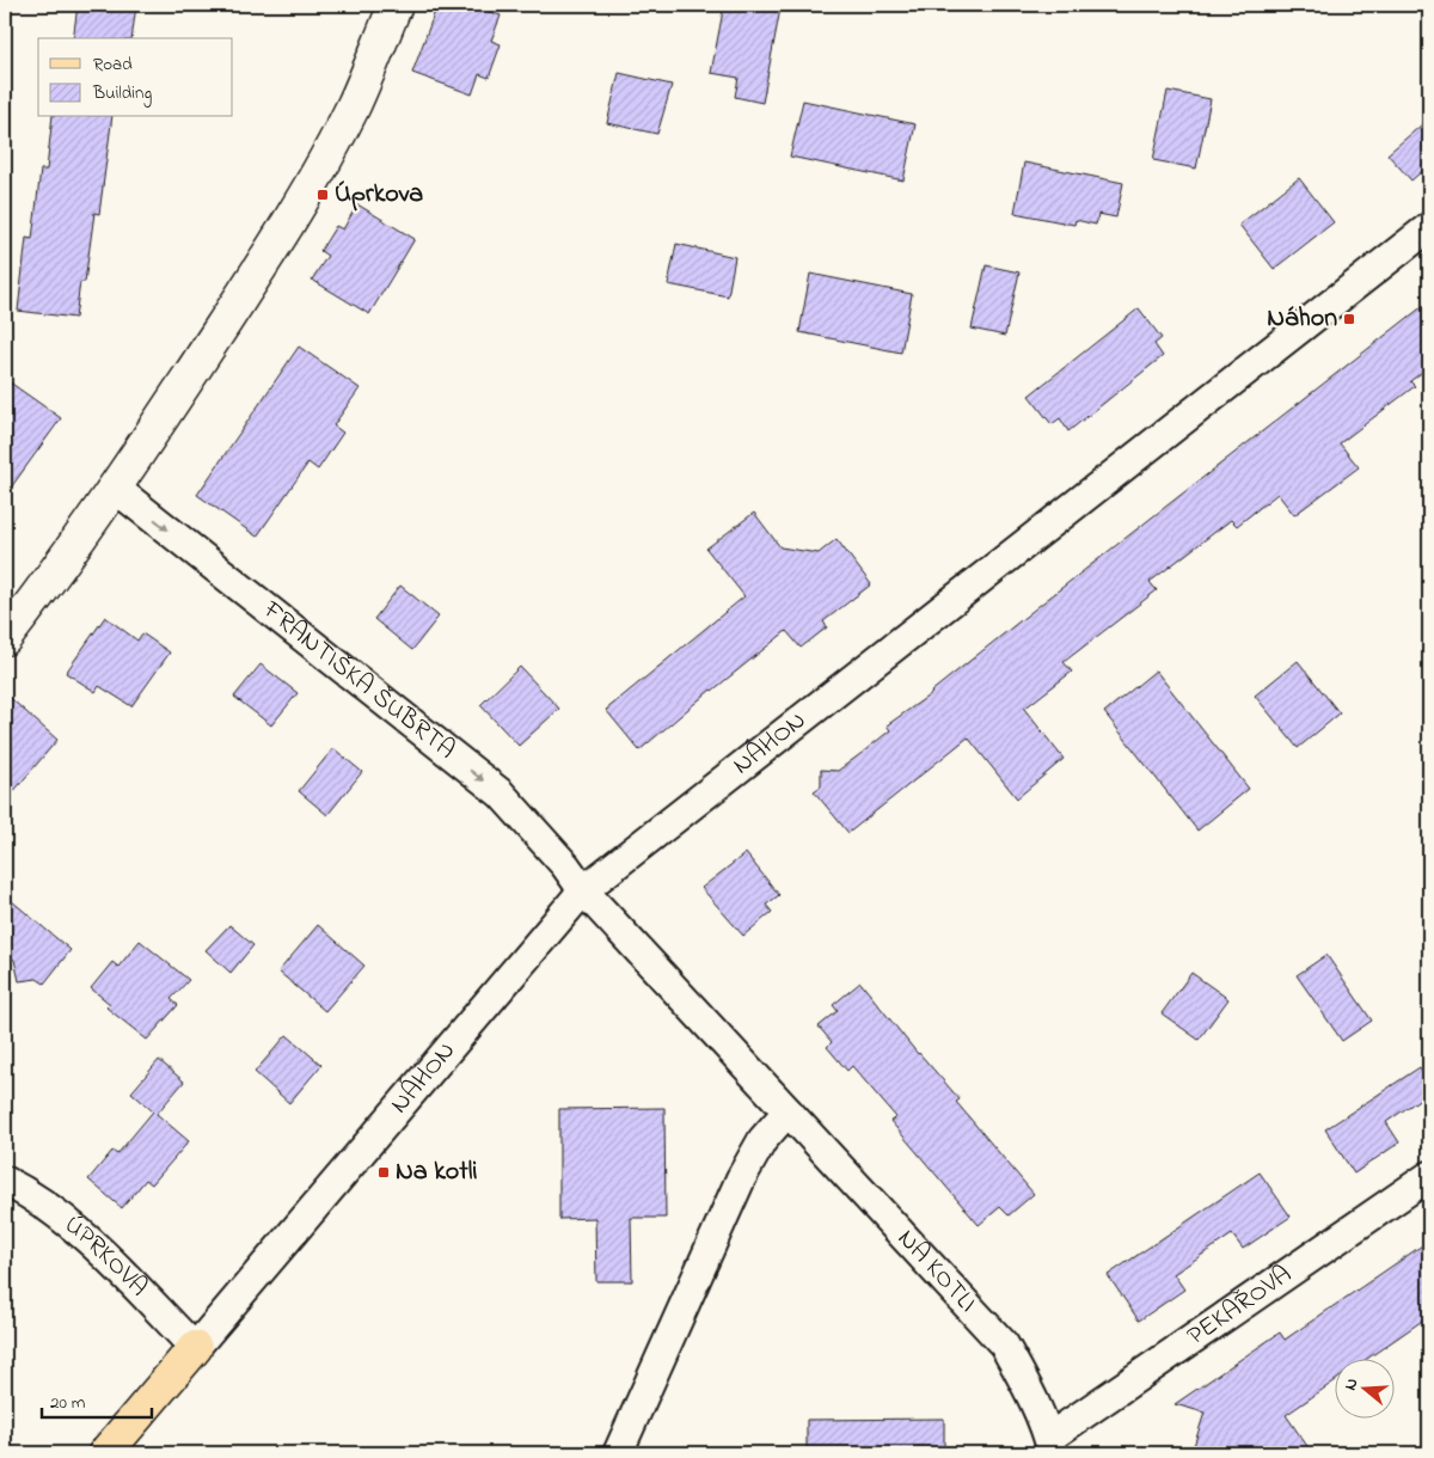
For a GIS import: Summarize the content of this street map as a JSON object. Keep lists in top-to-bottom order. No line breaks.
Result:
{"streets":{"street":["FRANTIŠKA ŠUBRTA","NÁHON","ÚPRKOVA","NA KOTLI","PEKAŘOVA"]},"crossings":[["FRANTIŠKA ŠUBRTA","NÁHON"],["FRANTIŠKA ŠUBRTA","NA KOTLI"],["NÁHON","ÚPRKOVA"],["NÁHON","NA KOTLI"],["NA KOTLI","PEKAŘOVA"]],"one_way":["FRANTIŠKA ŠUBRTA"],"places":{"transit":["Úprkova","Náhon","Na kotli"]},"legend":["Road","Building"],"scale_bar":"20 m","north":"left"}
